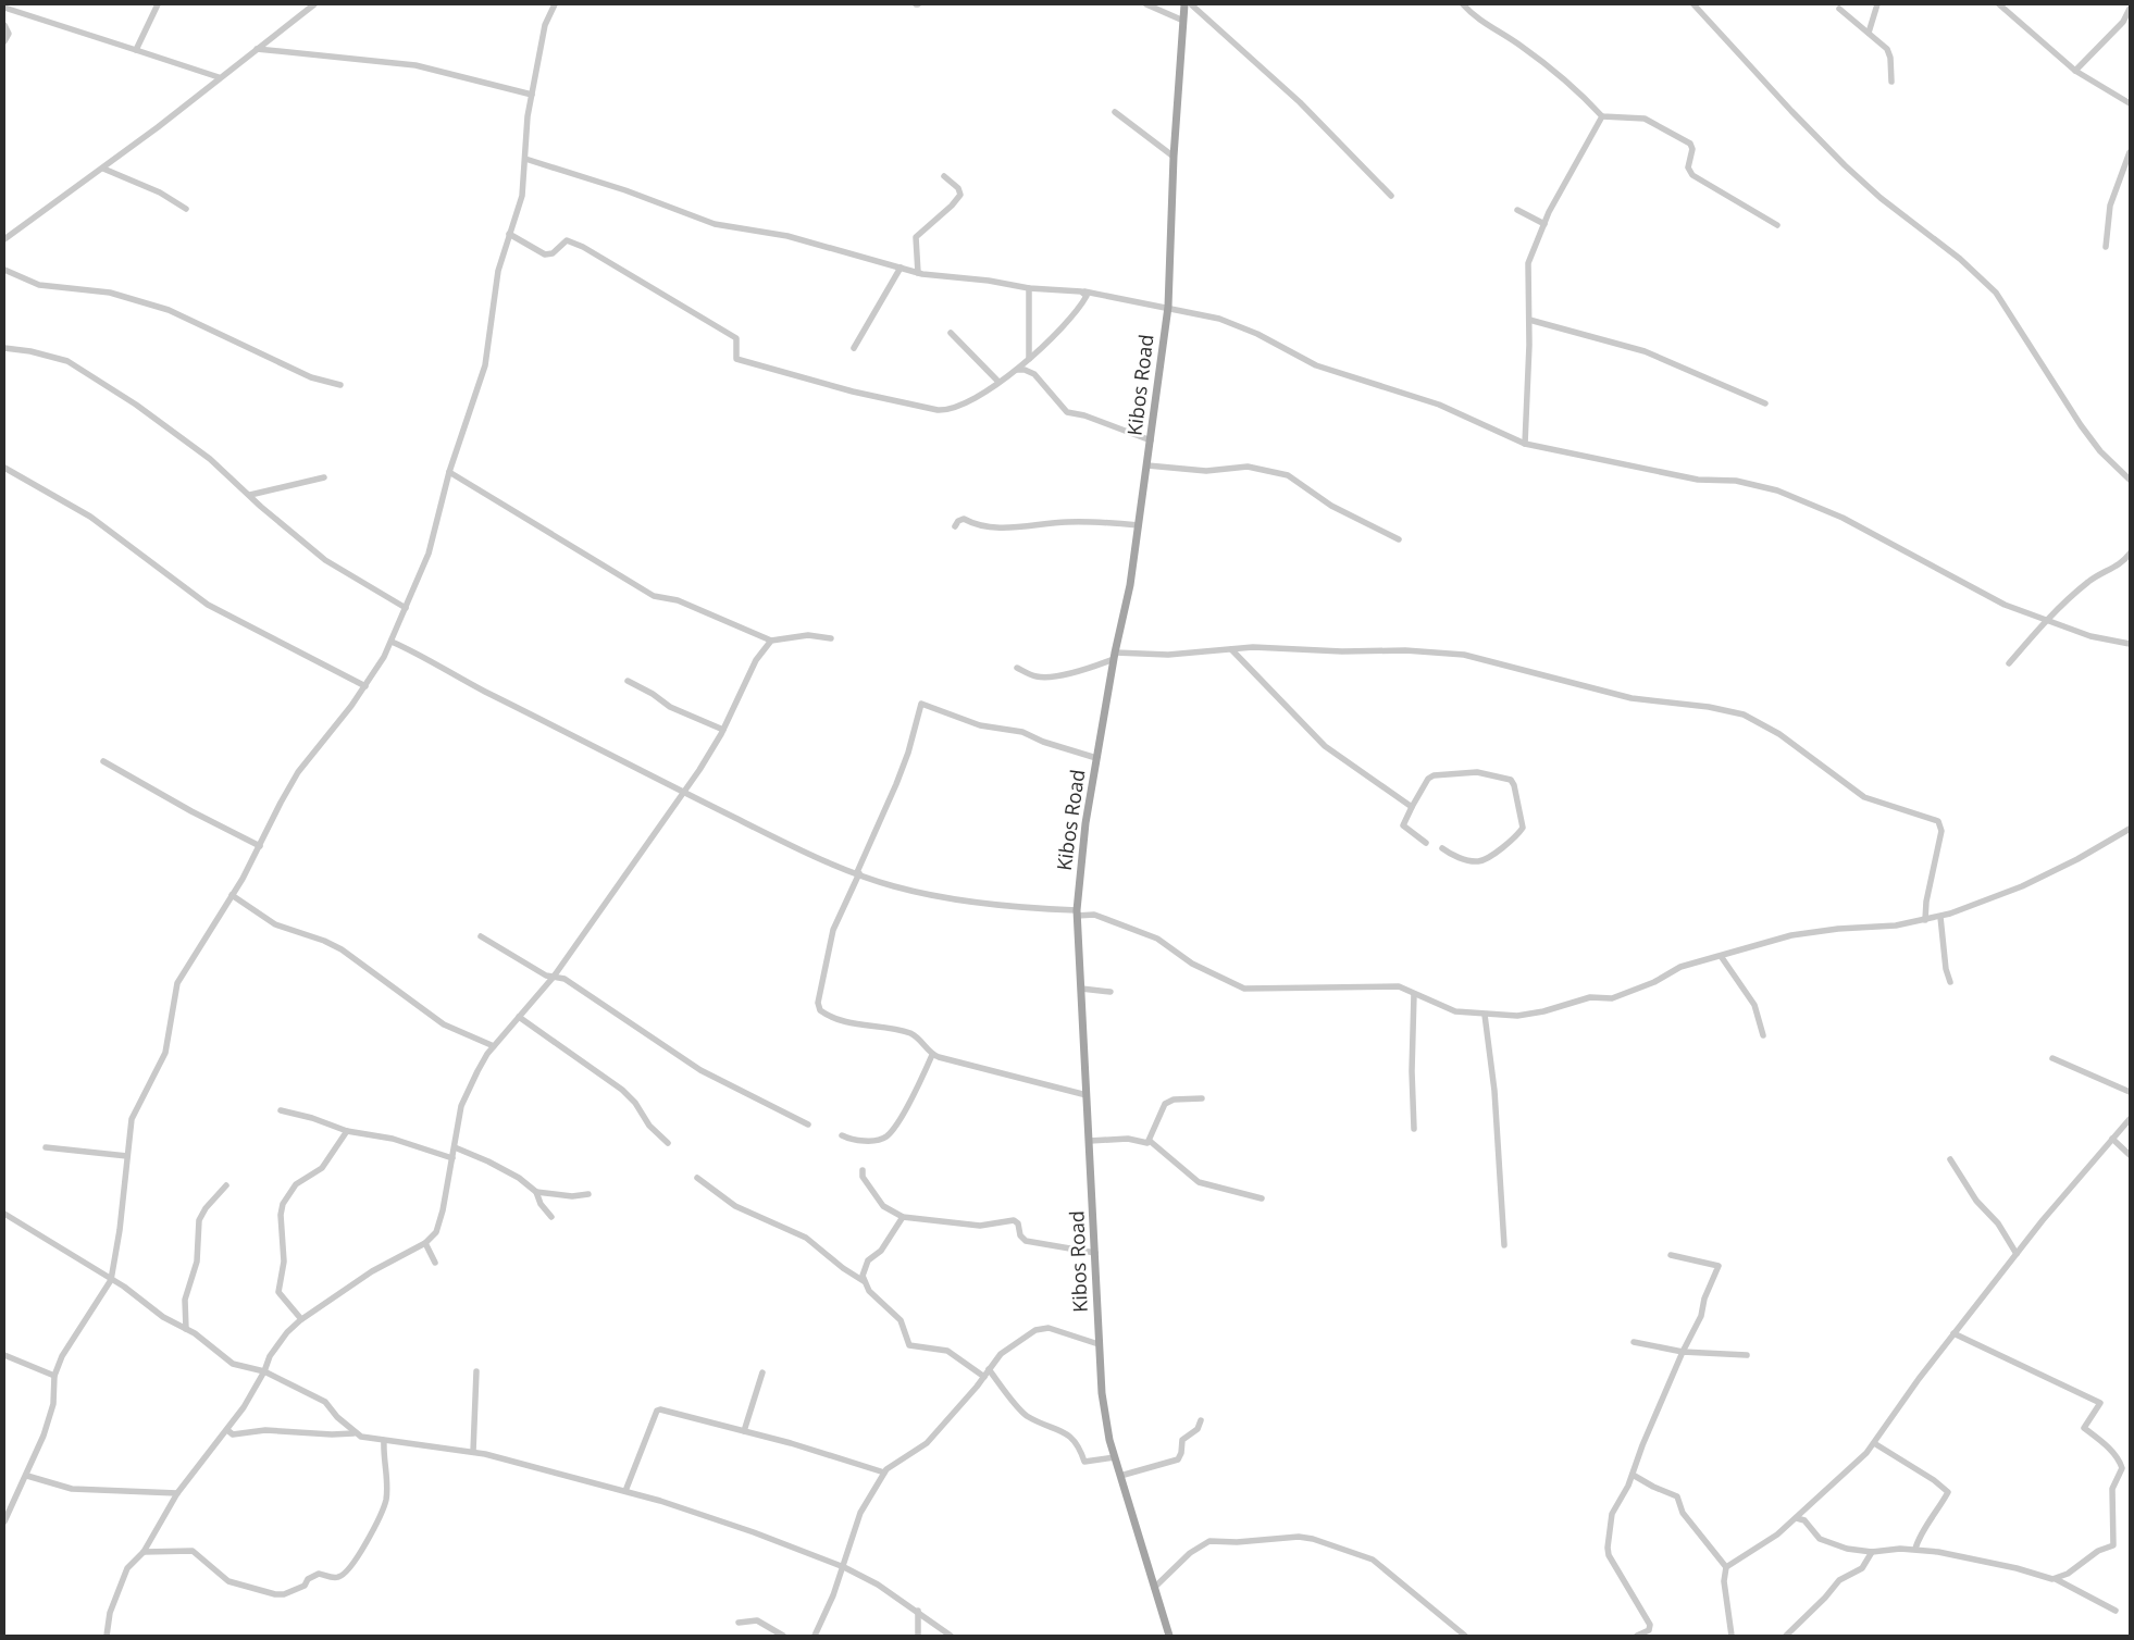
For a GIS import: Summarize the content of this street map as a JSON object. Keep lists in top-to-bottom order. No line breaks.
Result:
{"streets":{"main road":["Kibos Road"]}}
